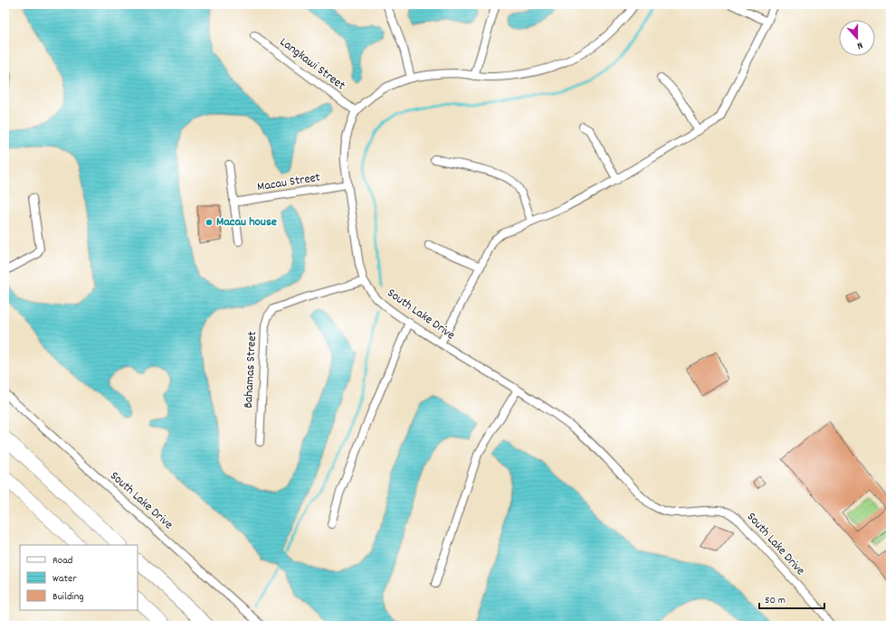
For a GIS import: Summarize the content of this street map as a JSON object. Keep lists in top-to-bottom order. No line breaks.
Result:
{"streets":{"street":["Langkawi Street","Macau Street","South Lake Drive","Bahamas Street"]},"crossings":[["Langkawi Street","South Lake Drive"],["Macau Street","South Lake Drive"],["South Lake Drive","Bahamas Street"]],"places":["Macau house"],"legend":["Road","Water","Building"],"scale_bar":"50 m","north":"bottom"}
